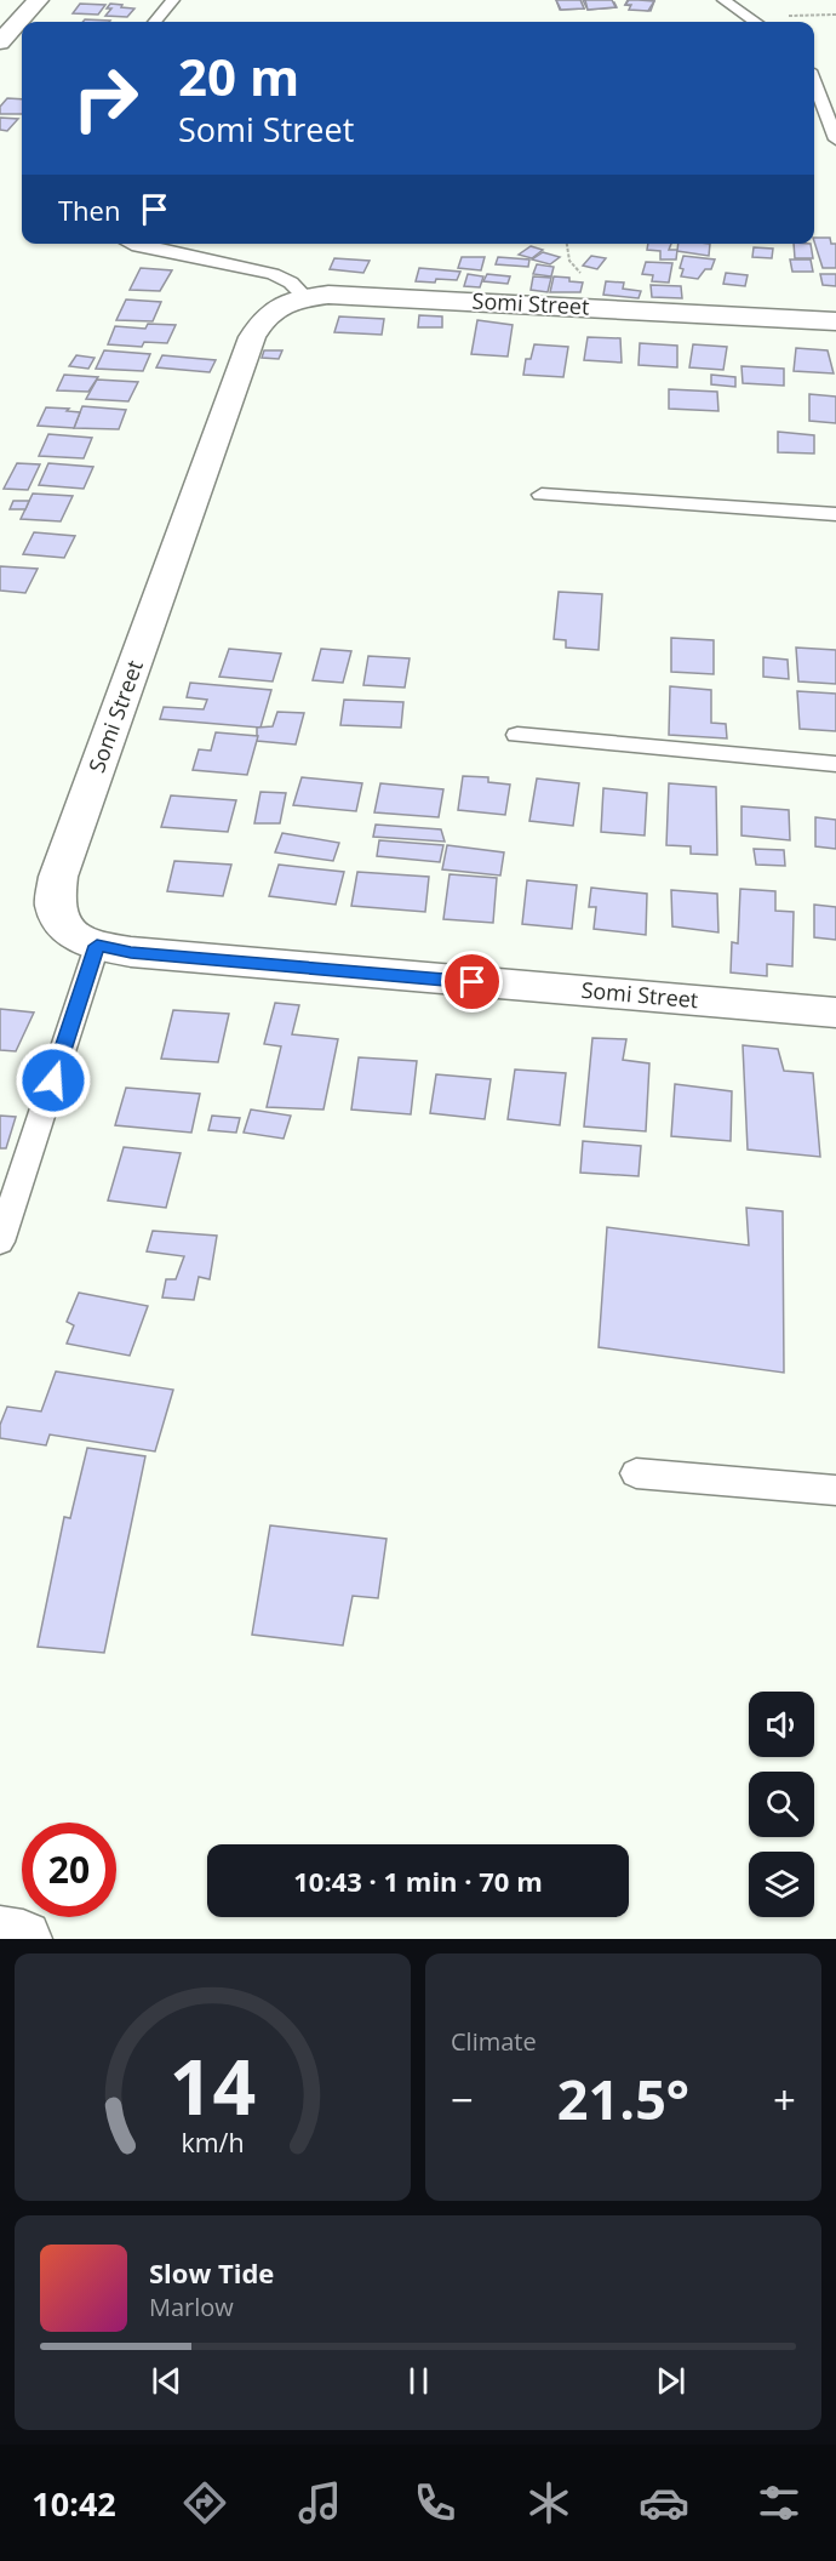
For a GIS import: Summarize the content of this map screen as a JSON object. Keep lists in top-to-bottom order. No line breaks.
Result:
{"streets":{"street":["Somi Street"]},"page":{"turn":["20 m","Somi Street"],"then":"Then","limit":"20","trip":"10:43 · 1 min · 70 m","tile":"Climate","heat":["−","21.5°","+"],"song":["Slow Tide","Marlow"],"tabs":"10:42","gauge":["14","km/h"]}}
